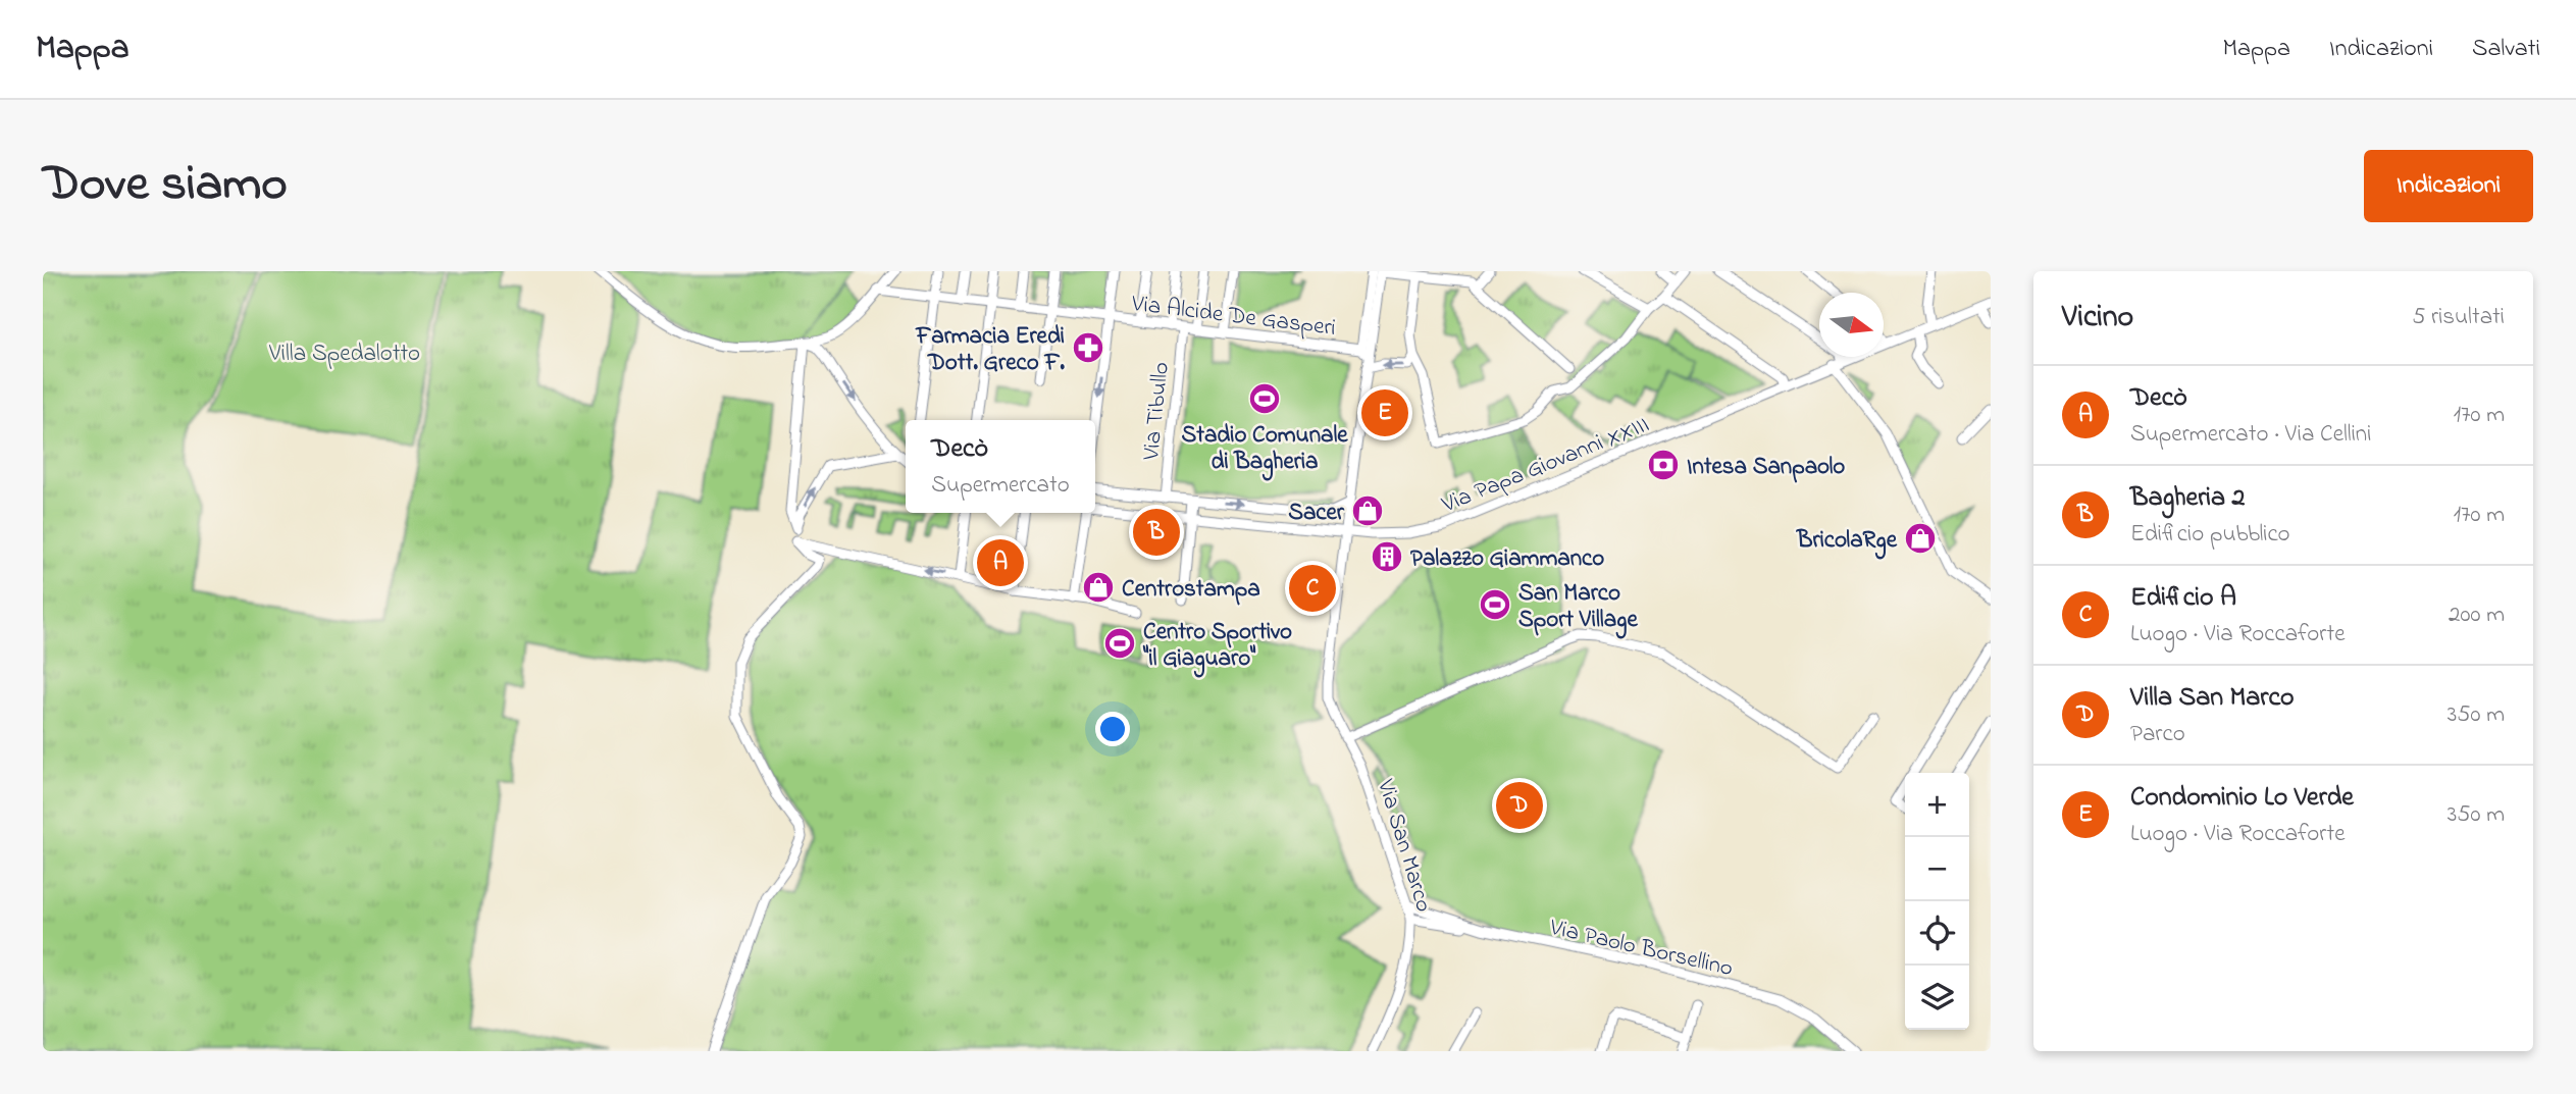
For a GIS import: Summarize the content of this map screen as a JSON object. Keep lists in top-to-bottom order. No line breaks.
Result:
{"streets":{"street":["Via Alcide De Gasperi","Via Tibullo","Via Papa Giovanni XXIII","Via San Marco","Via Paolo Borsellino"]},"crossings":[["Via Alcide De Gasperi","Via Tibullo"],["Via Alcide De Gasperi","Via San Marco"],["Via Papa Giovanni XXIII","Via San Marco"],["Via San Marco","Via Paolo Borsellino"]],"parks":["Villa Spedalotto"],"places":{"pharmacy":["Farmacia Eredi Dott. Greco F."],"sports":["Stadio Comunale di Bagheria","San Marco Sport Village","Centro Sportivo \"il Giaguaro\""],"bank":["Intesa Sanpaolo"],"shop":["Sacer","BricolaRge","Centrostampa"],"building":["Palazzo Giammanco"]},"north":"right","page":{"header":"Mappa","nav":["Mappa","Indicazioni","Salvati"],"title":"Dove siamo","buttons":"Indicazioni","heading":["Vicino","5 risultati"],"list":[{"mark":"A","name":"Decò","note":"Supermercato · Via Cellini","value":"170 m"},{"mark":"B","name":"Bagheria 2","note":"Edificio pubblico","value":"170 m"},{"mark":"C","name":"Edificio A","note":"Luogo · Via Roccaforte","value":"200 m"},{"mark":"D","name":"Villa San Marco","note":"Parco","value":"350 m"},{"mark":"E","name":"Condominio Lo Verde","note":"Luogo · Via Roccaforte","value":"350 m"}],"pins":["E","B","A","C","D"],"popup":["Decò","Supermercato"],"map_buttons":["+","−"]}}
